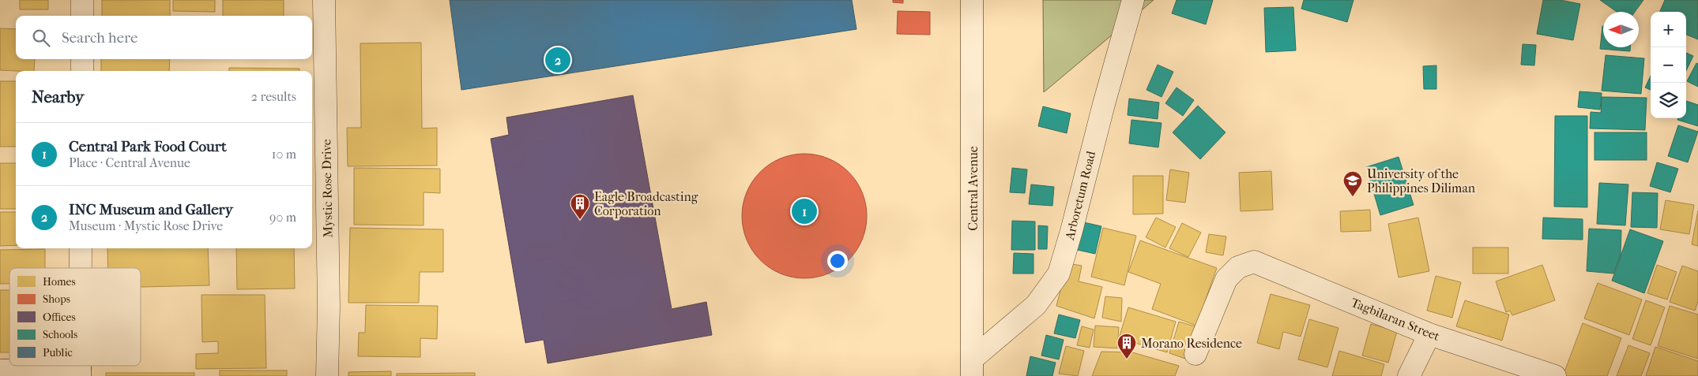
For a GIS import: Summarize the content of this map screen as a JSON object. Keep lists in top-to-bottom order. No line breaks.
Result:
{"streets":{"street":["Mystic Rose Drive","Central Avenue","Arboretum Road","Tagbilaran Street"]},"crossings":[["Central Avenue","Arboretum Road"]],"places":{"school or university":["University of the Philippines Diliman"],"building":["Eagle Broadcasting Corporation","Morano Residence"]},"legend":["Homes","Shops","Offices","Schools","Public"],"north":"left","page":{"map_buttons":["+","−"],"search":"Search here","pins":["2","1"],"heading":["Nearby","2 results"],"list":[{"mark":"1","name":"Central Park Food Court","note":"Place · Central Avenue","value":"10 m"},{"mark":"2","name":"INC Museum and Gallery","note":"Museum · Mystic Rose Drive","value":"90 m"}]}}
